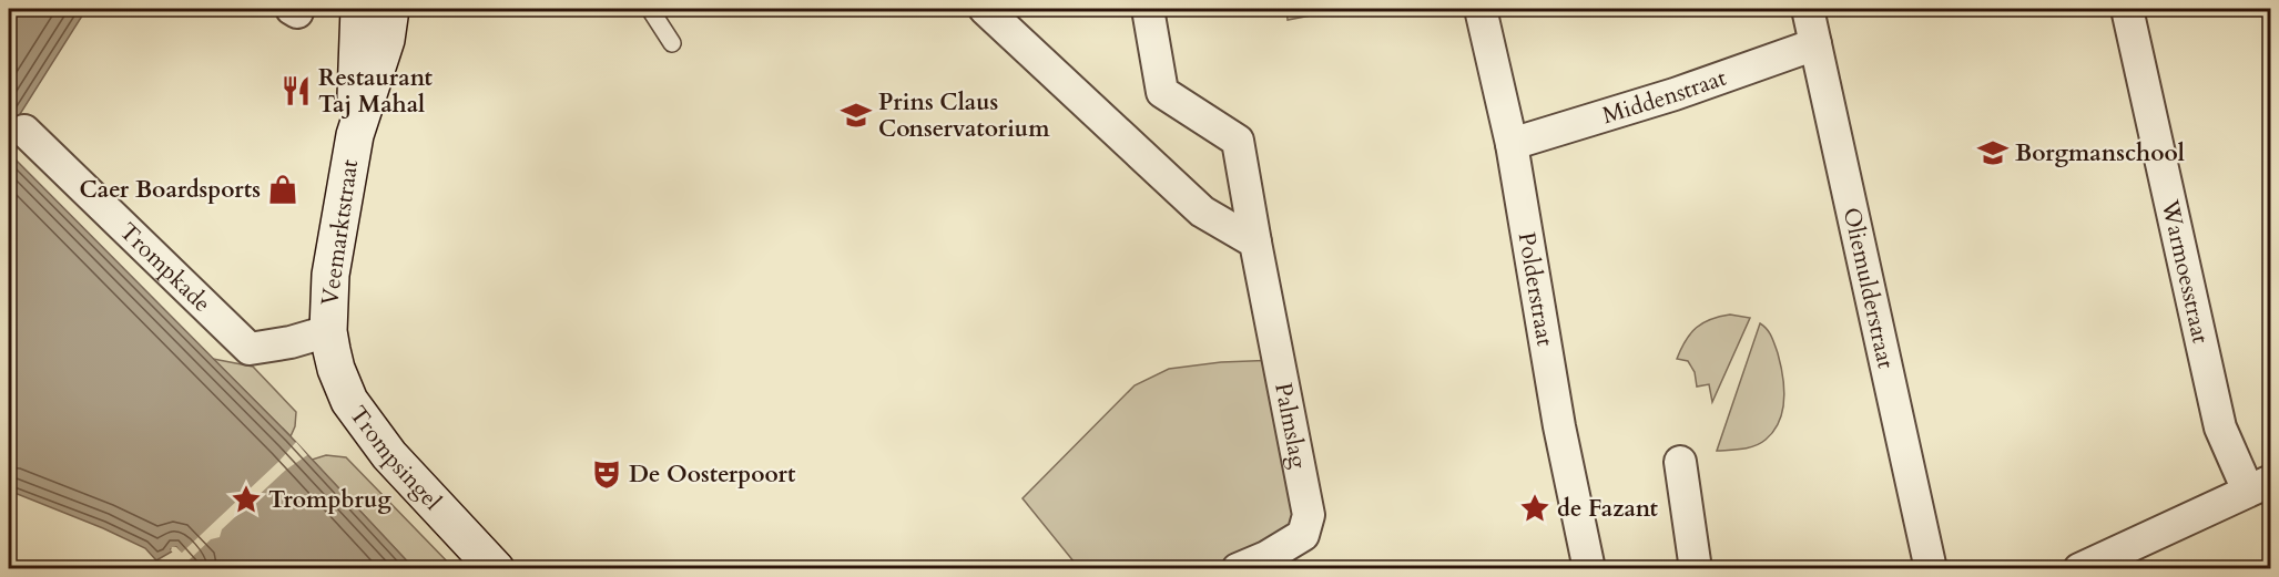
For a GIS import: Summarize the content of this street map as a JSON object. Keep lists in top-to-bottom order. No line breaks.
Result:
{"streets":{"main road":["Veemarktstraat","Trompsingel"],"street":["Middenstraat","Trompkade","Warmoesstraat","Polderstraat","Oliemulderstraat","Palmslag"]},"crossings":[["Middenstraat","Polderstraat"],["Middenstraat","Oliemulderstraat"],["Veemarktstraat","Trompkade"],["Veemarktstraat","Trompsingel"],["Trompkade","Trompsingel"]],"places":{"restaurant":["Restaurant Taj Mahal"],"school or university":["Prins Claus Conservatorium","Borgmanschool"],"shop":["Caer Boardsports"],"theatre":["De Oosterpoort"],"place":["Trompbrug","de Fazant"]}}
